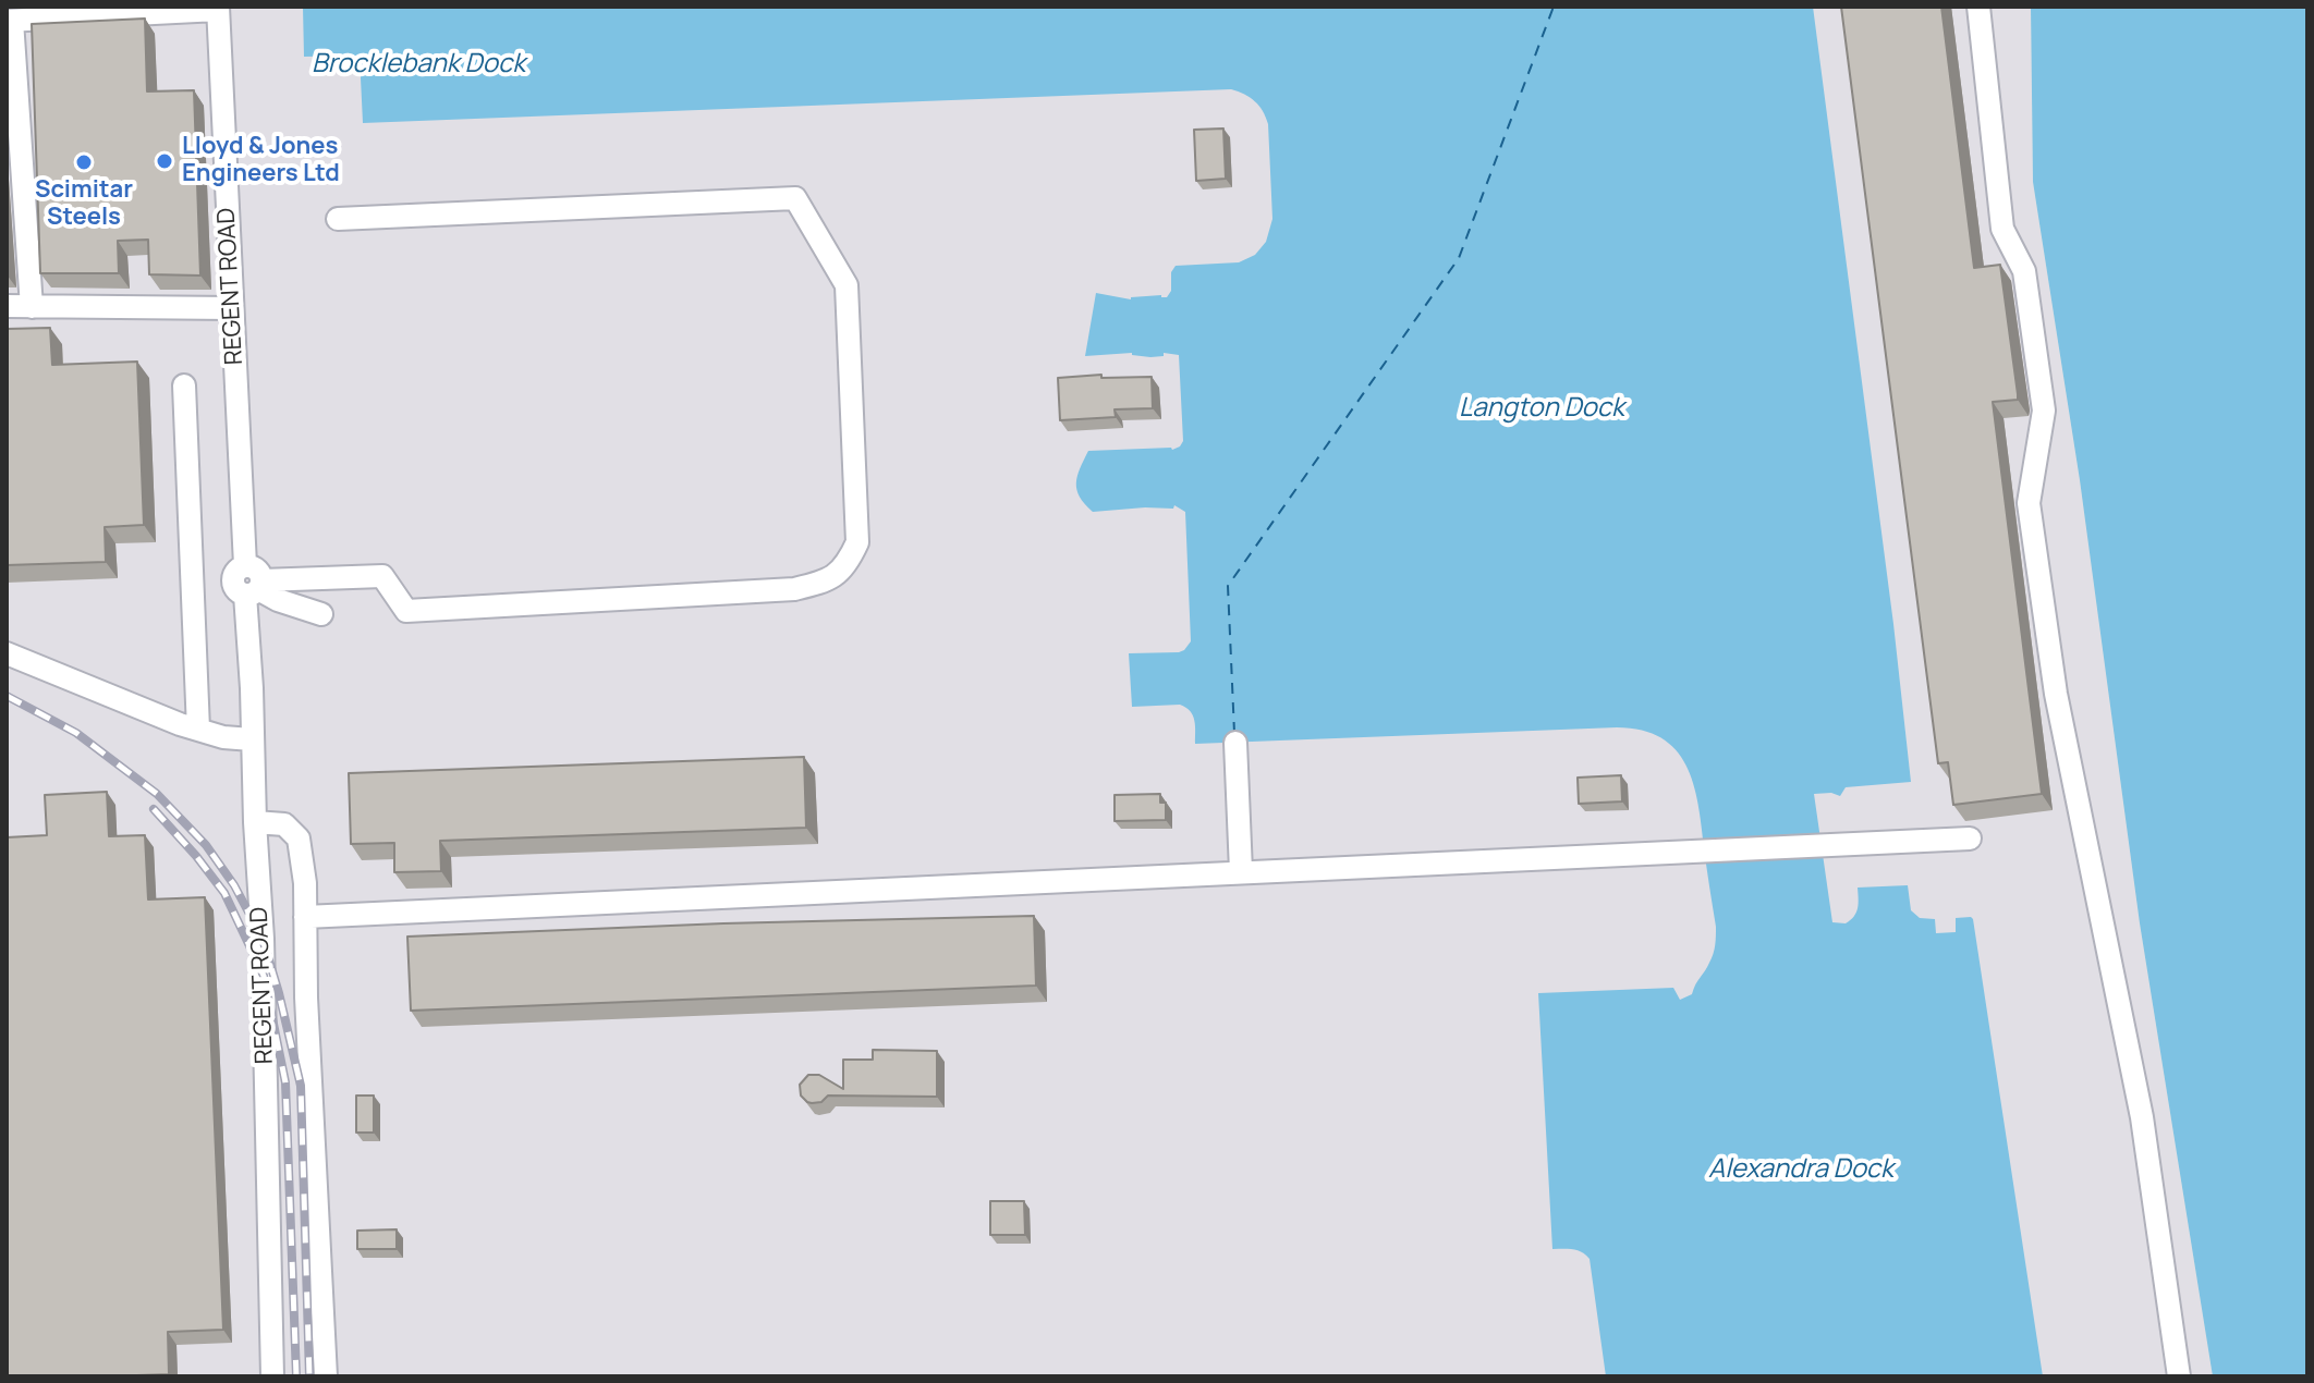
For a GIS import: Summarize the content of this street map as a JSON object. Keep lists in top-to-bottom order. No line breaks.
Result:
{"streets":{"street":["REGENT ROAD"]},"water":["Brocklebank Dock","Langton Dock","Alexandra Dock"],"places":["Lloyd & Jones Engineers Ltd","Scimitar Steels"]}
